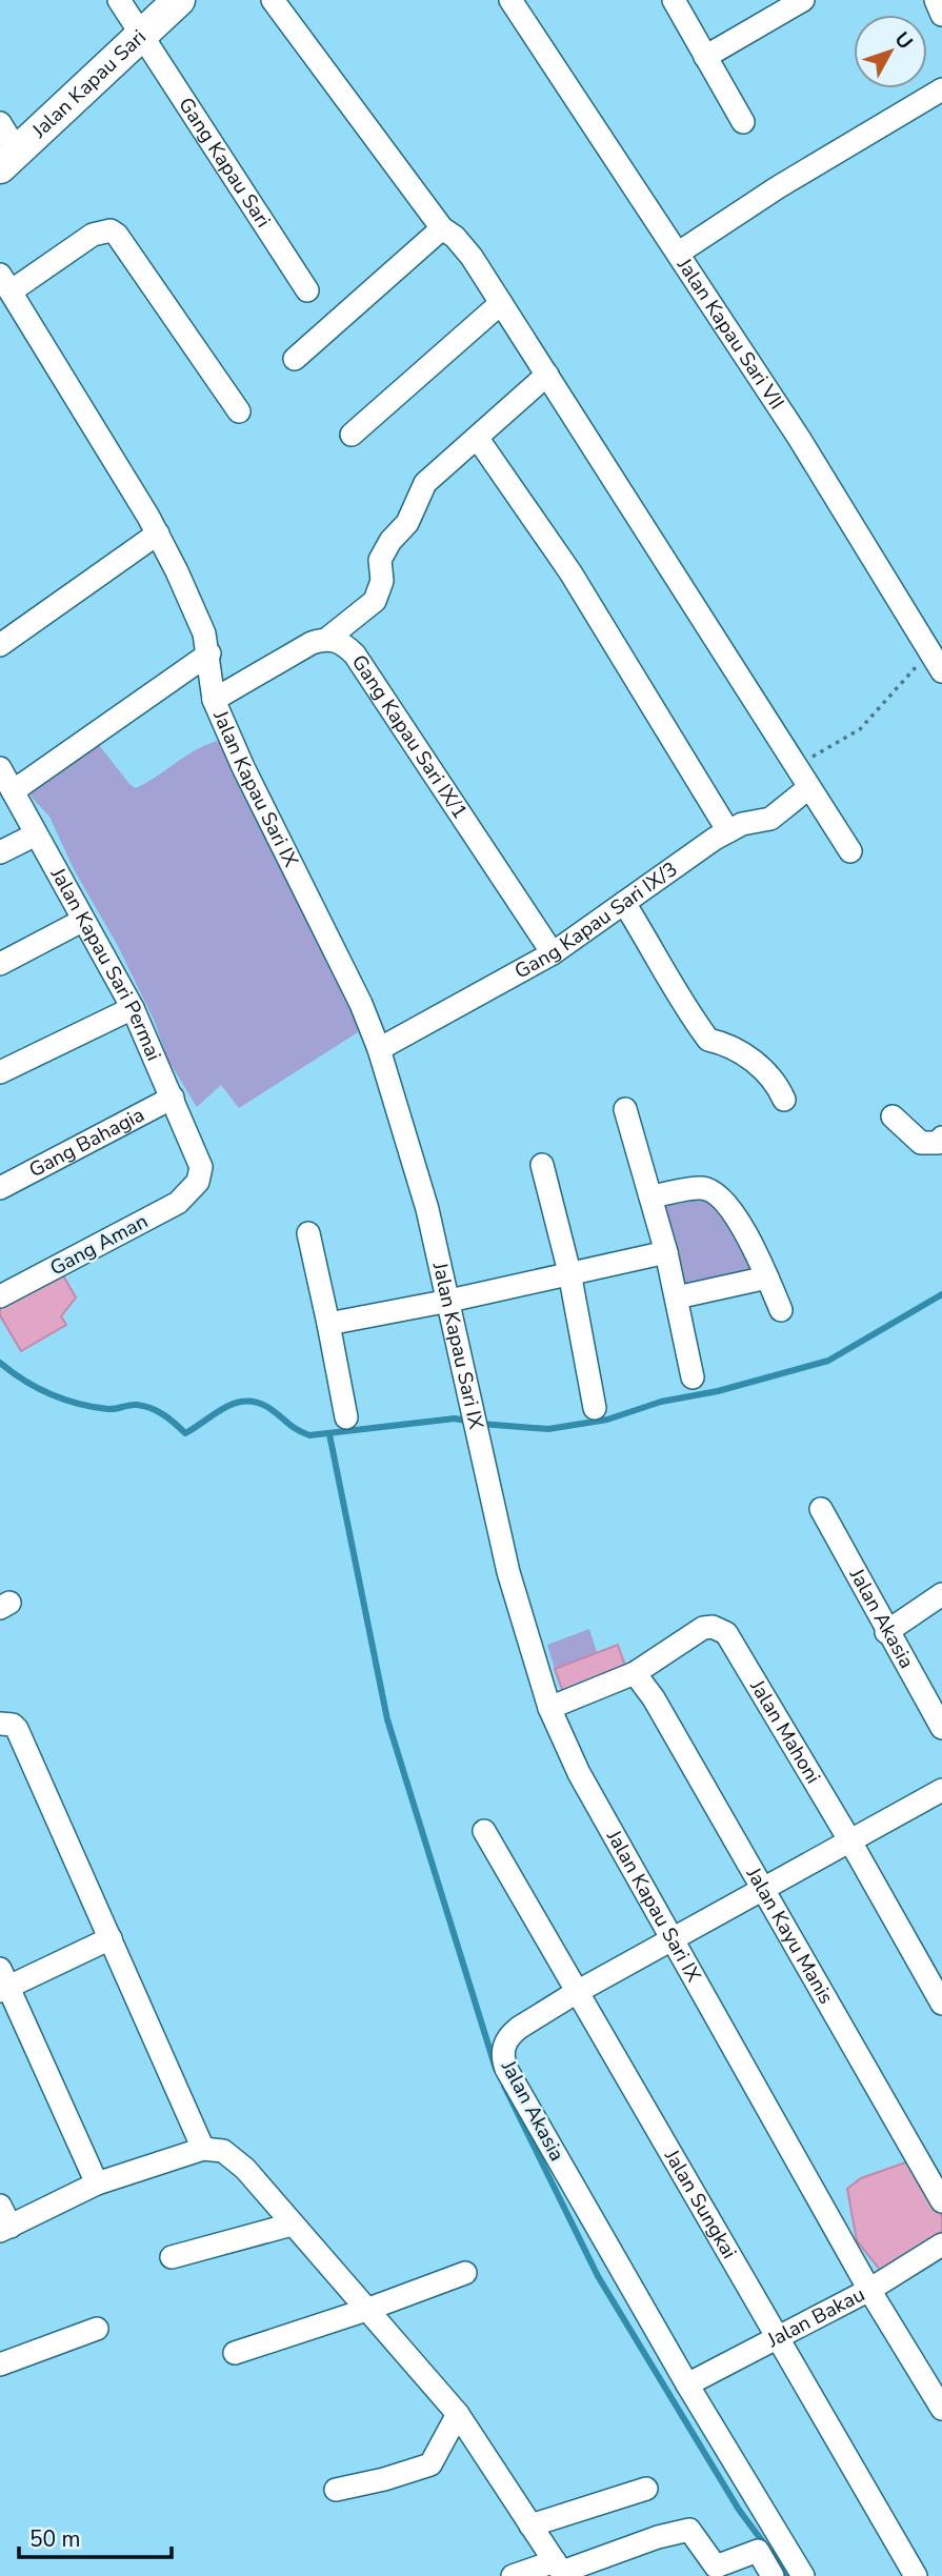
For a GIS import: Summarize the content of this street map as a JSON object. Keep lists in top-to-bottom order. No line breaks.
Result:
{"streets":{"main road":["Jalan Kapau Sari"],"street":["Gang Kapau Sari","Jalan Kapau Sari VII","Gang Kapau Sari IX/1","Jalan Kapau Sari IX","Gang Kapau Sari IX/3","Jalan Kapau Sari Permai","Gang Bahagia","Gang Aman","Jalan Akasia","Jalan Mahoni","Jalan Kayu Manis","Jalan Sungkai","Jalan Bakau"]},"crossings":[["Jalan Kapau Sari","Gang Kapau Sari"],["Gang Kapau Sari IX/1","Gang Kapau Sari IX/3"],["Jalan Kapau Sari IX","Gang Kapau Sari IX/3"],["Jalan Kapau Sari IX","Jalan Akasia"],["Jalan Kapau Sari IX","Jalan Mahoni"],["Jalan Kapau Sari IX","Jalan Bakau"],["Jalan Kapau Sari Permai","Gang Bahagia"],["Jalan Kapau Sari Permai","Gang Aman"],["Jalan Akasia","Jalan Mahoni"],["Jalan Akasia","Jalan Kayu Manis"],["Jalan Akasia","Jalan Sungkai"],["Jalan Akasia","Jalan Bakau"],["Jalan Mahoni","Jalan Kayu Manis"],["Jalan Sungkai","Jalan Bakau"]],"scale_bar":"50 m","north":"top right"}
